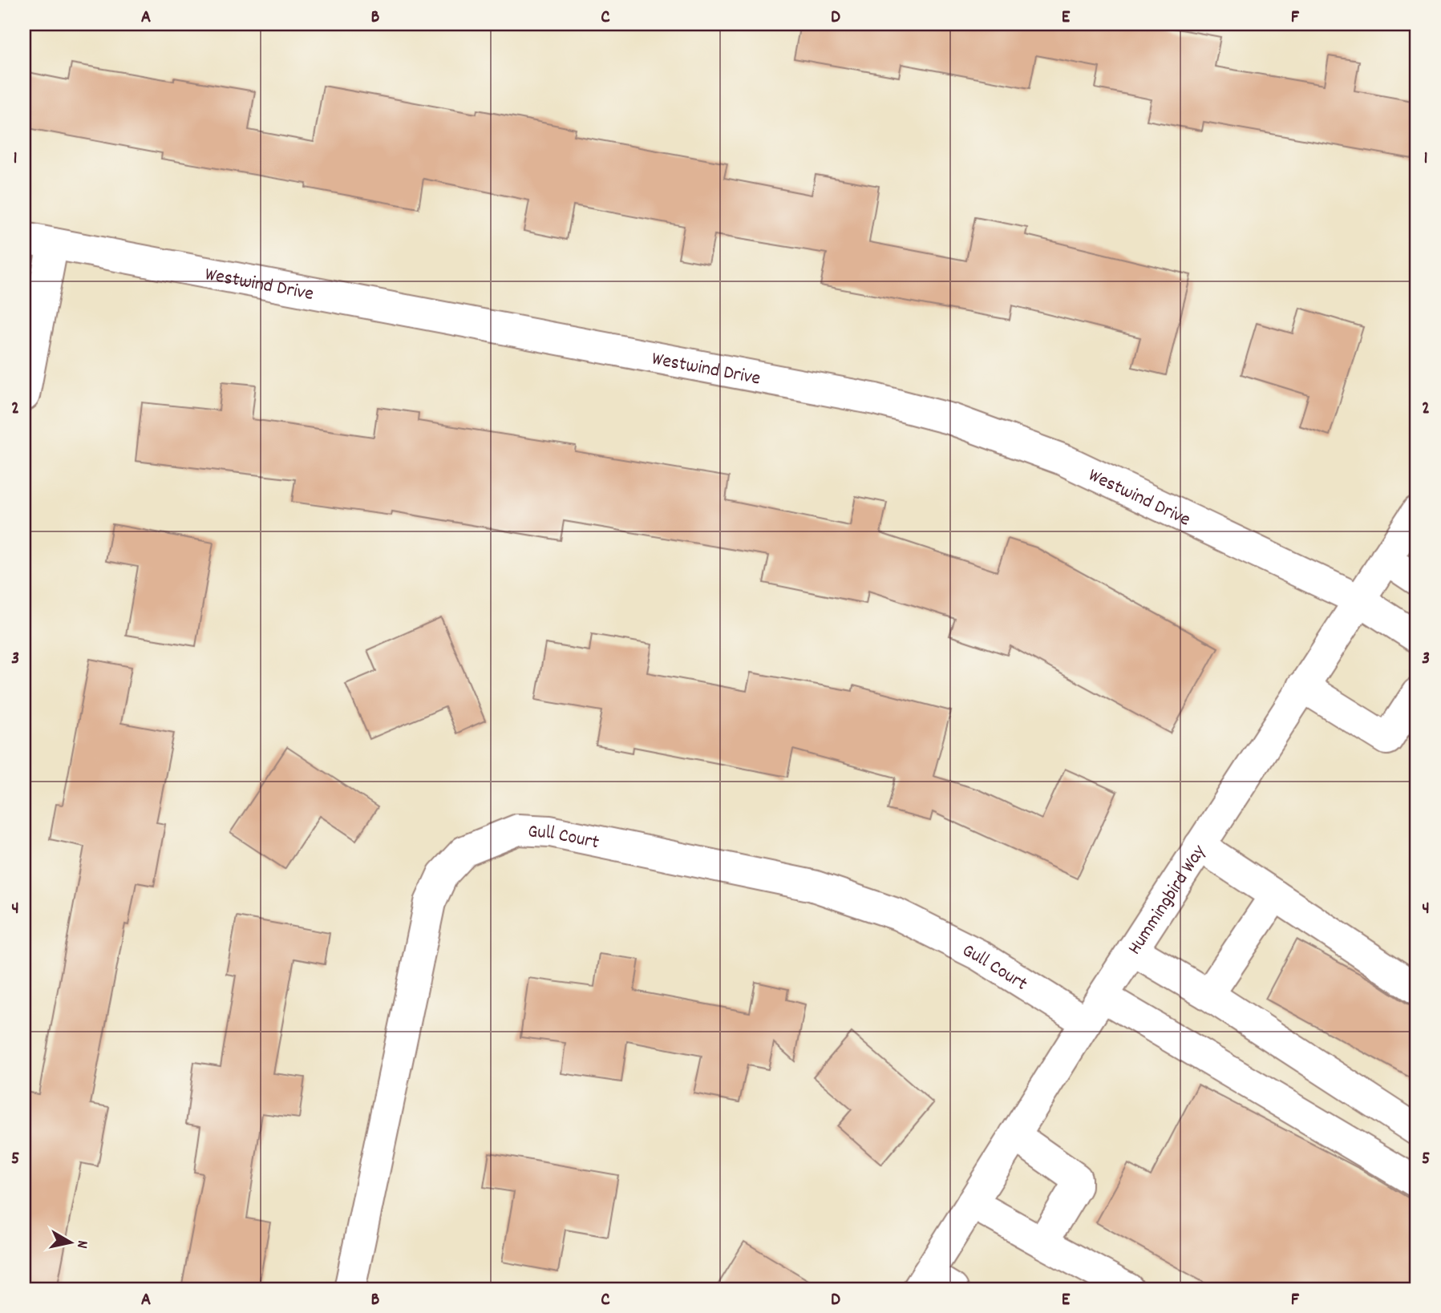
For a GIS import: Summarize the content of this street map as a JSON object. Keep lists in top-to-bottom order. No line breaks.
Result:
{"streets":{"street":["Westwind Drive","Gull Court","Hummingbird Way"]},"crossings":[["Westwind Drive","Hummingbird Way"],["Gull Court","Hummingbird Way"]],"north":"right","grid":{"columns":["A","B","C","D","E","F"],"rows":["1","2","3","4","5"]}}
